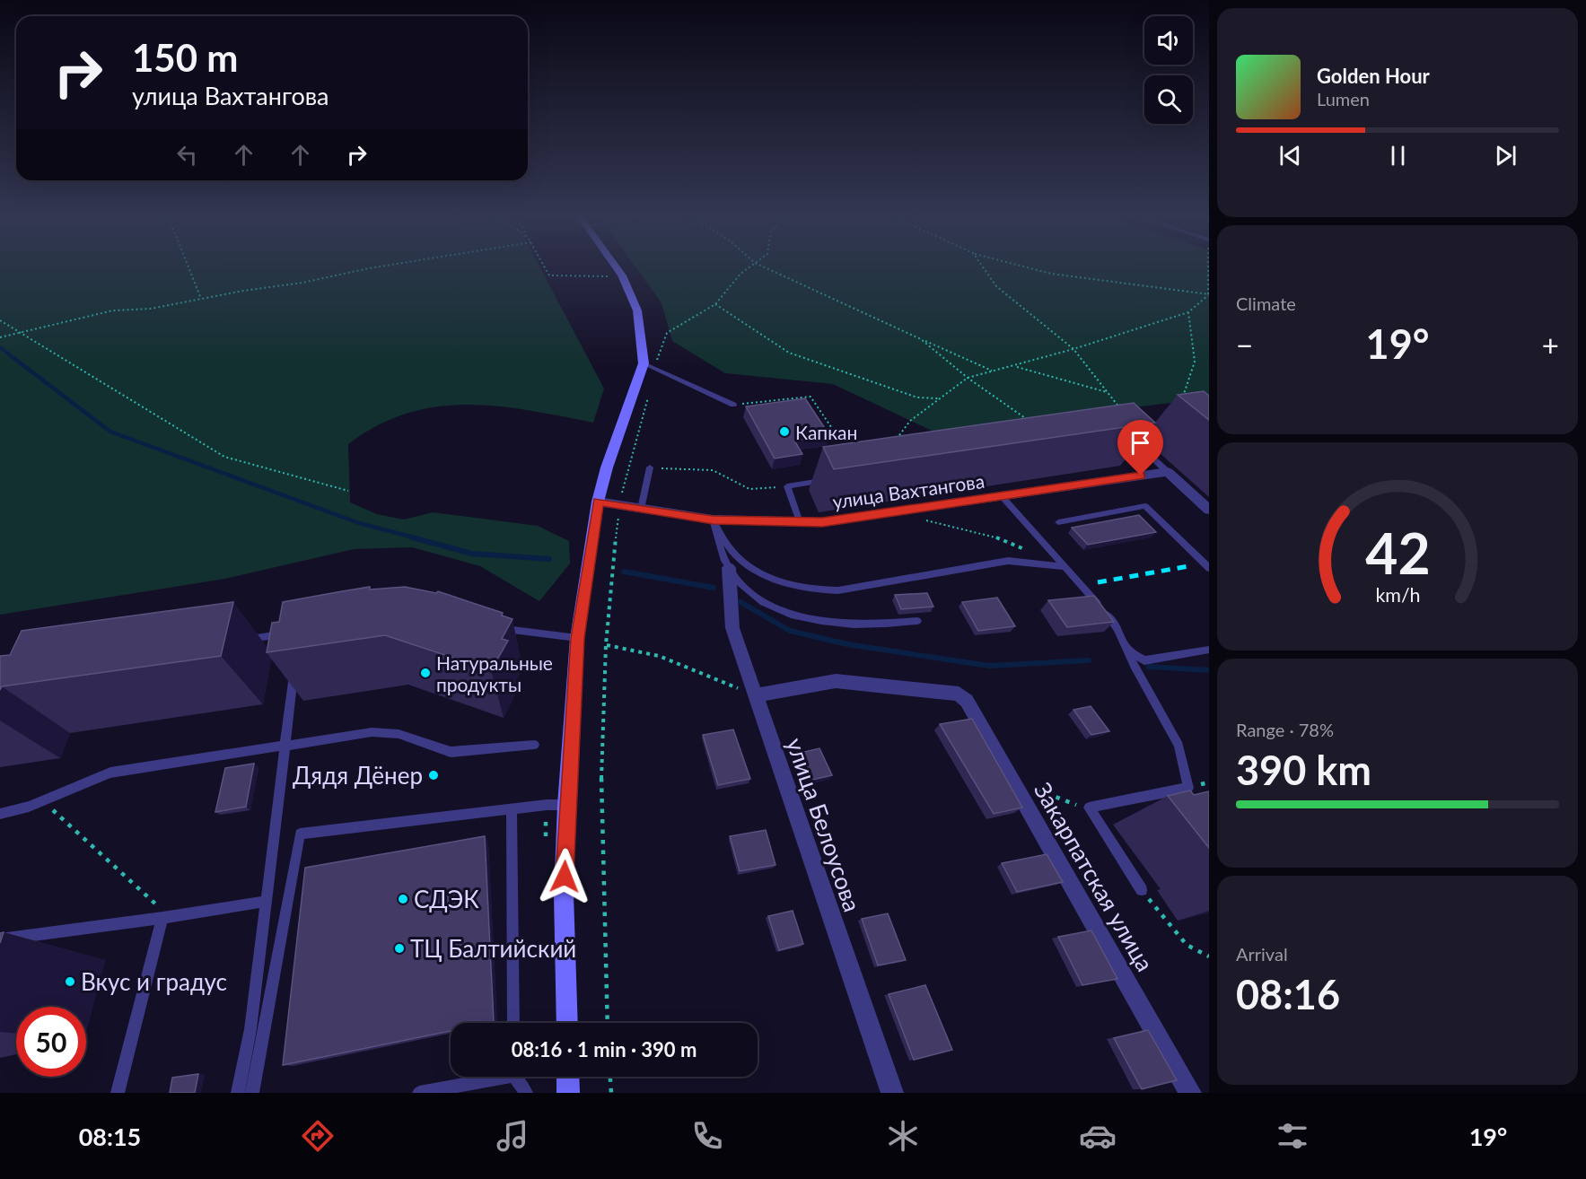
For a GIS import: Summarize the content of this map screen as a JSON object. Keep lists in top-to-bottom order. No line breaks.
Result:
{"streets":{"street":["улица Вахтангова","улица Белоусова","Закарпатская улица"]},"crossings":[["улица Белоусова","Закарпатская улица"]],"places":["Капкан","Натуральные продукты","Дядя Дёнер","СДЭК","ТЦ Балтийский","Вкус и градус"],"page":{"turn":["150 m","улица Вахтангова"],"song":["Golden Hour","Lumen"],"tile":["Climate",["Range · 78%","390 km"],["Arrival","08:16"]],"heat":["−","19°","+"],"limit":"50","trip":"08:16 · 1 min · 390 m","tabs":["08:15","19°"],"gauge":["42","km/h"]}}
